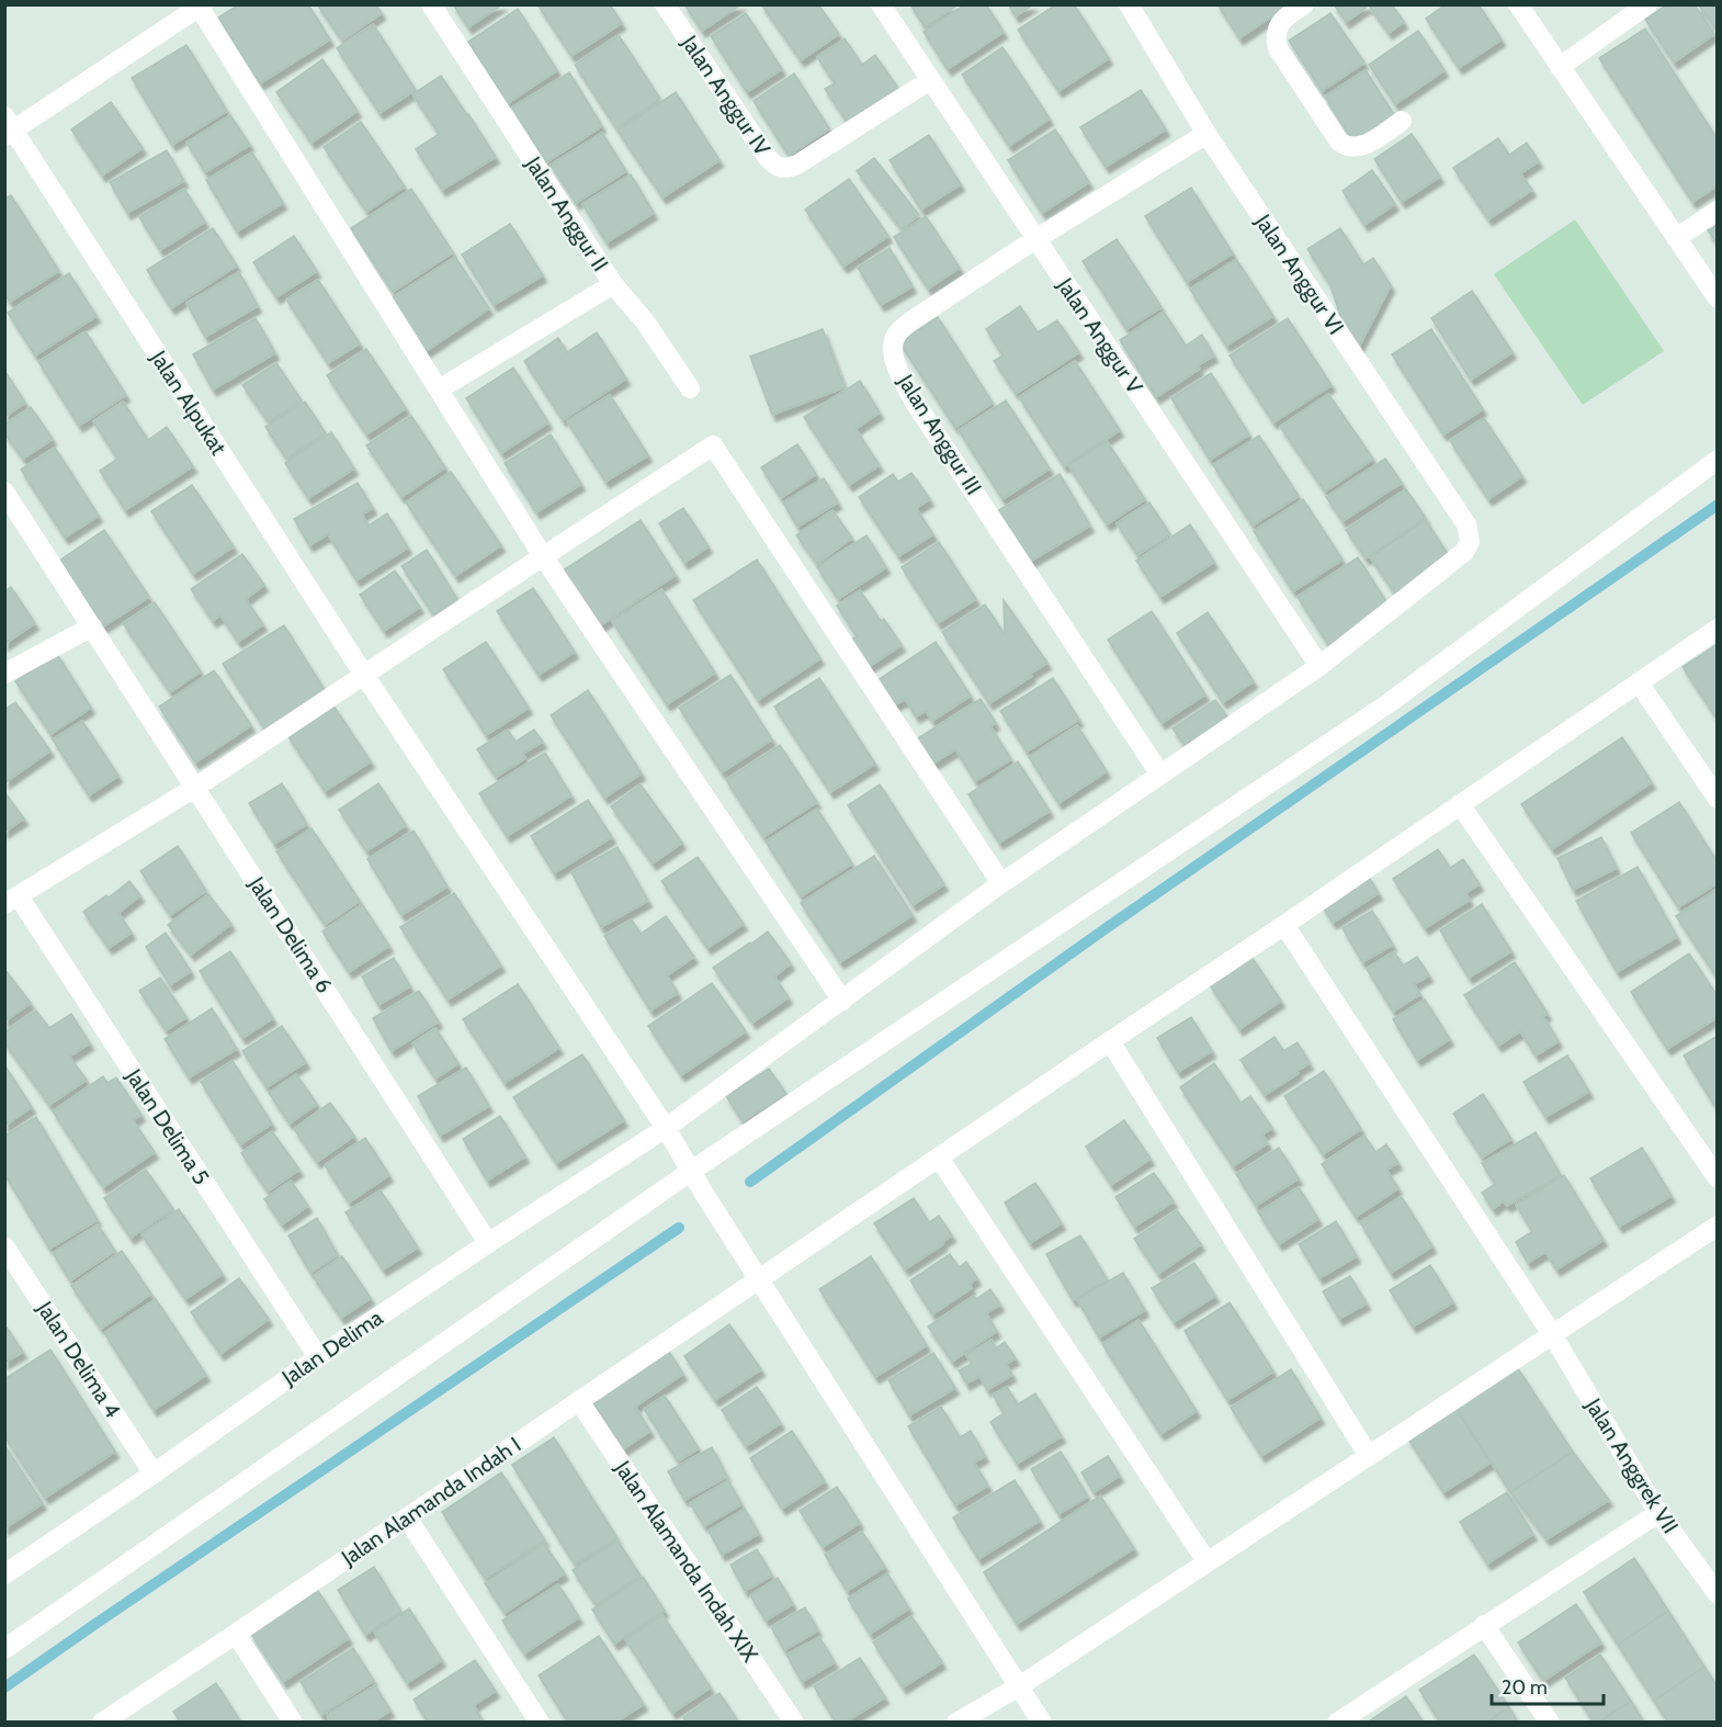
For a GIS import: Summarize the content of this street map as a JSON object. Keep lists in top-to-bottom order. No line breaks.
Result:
{"streets":{"street":["Jalan Anggur IV","Jalan Anggur II","Jalan Anggur VI","Jalan Anggur V","Jalan Alpukat","Jalan Anggur III","Jalan Delima 6","Jalan Delima 5","Jalan Delima","Jalan Delima 4","Jalan Anggrek VII","Jalan Alamanda Indah I","Jalan Alamanda Indah XIX"]},"crossings":[["Jalan Anggur IV","Jalan Anggur V"],["Jalan Anggur VI","Jalan Anggur III"],["Jalan Anggur VI","Jalan Delima"],["Jalan Anggur V","Jalan Anggur III"],["Jalan Anggur V","Jalan Delima"],["Jalan Alpukat","Jalan Delima"],["Jalan Alpukat","Jalan Alamanda Indah I"],["Jalan Anggur III","Jalan Delima"],["Jalan Delima 6","Jalan Delima"],["Jalan Delima 5","Jalan Delima"],["Jalan Delima","Jalan Delima 4"],["Jalan Anggrek VII","Jalan Alamanda Indah I"],["Jalan Alamanda Indah I","Jalan Alamanda Indah XIX"]],"scale_bar":"20 m"}
